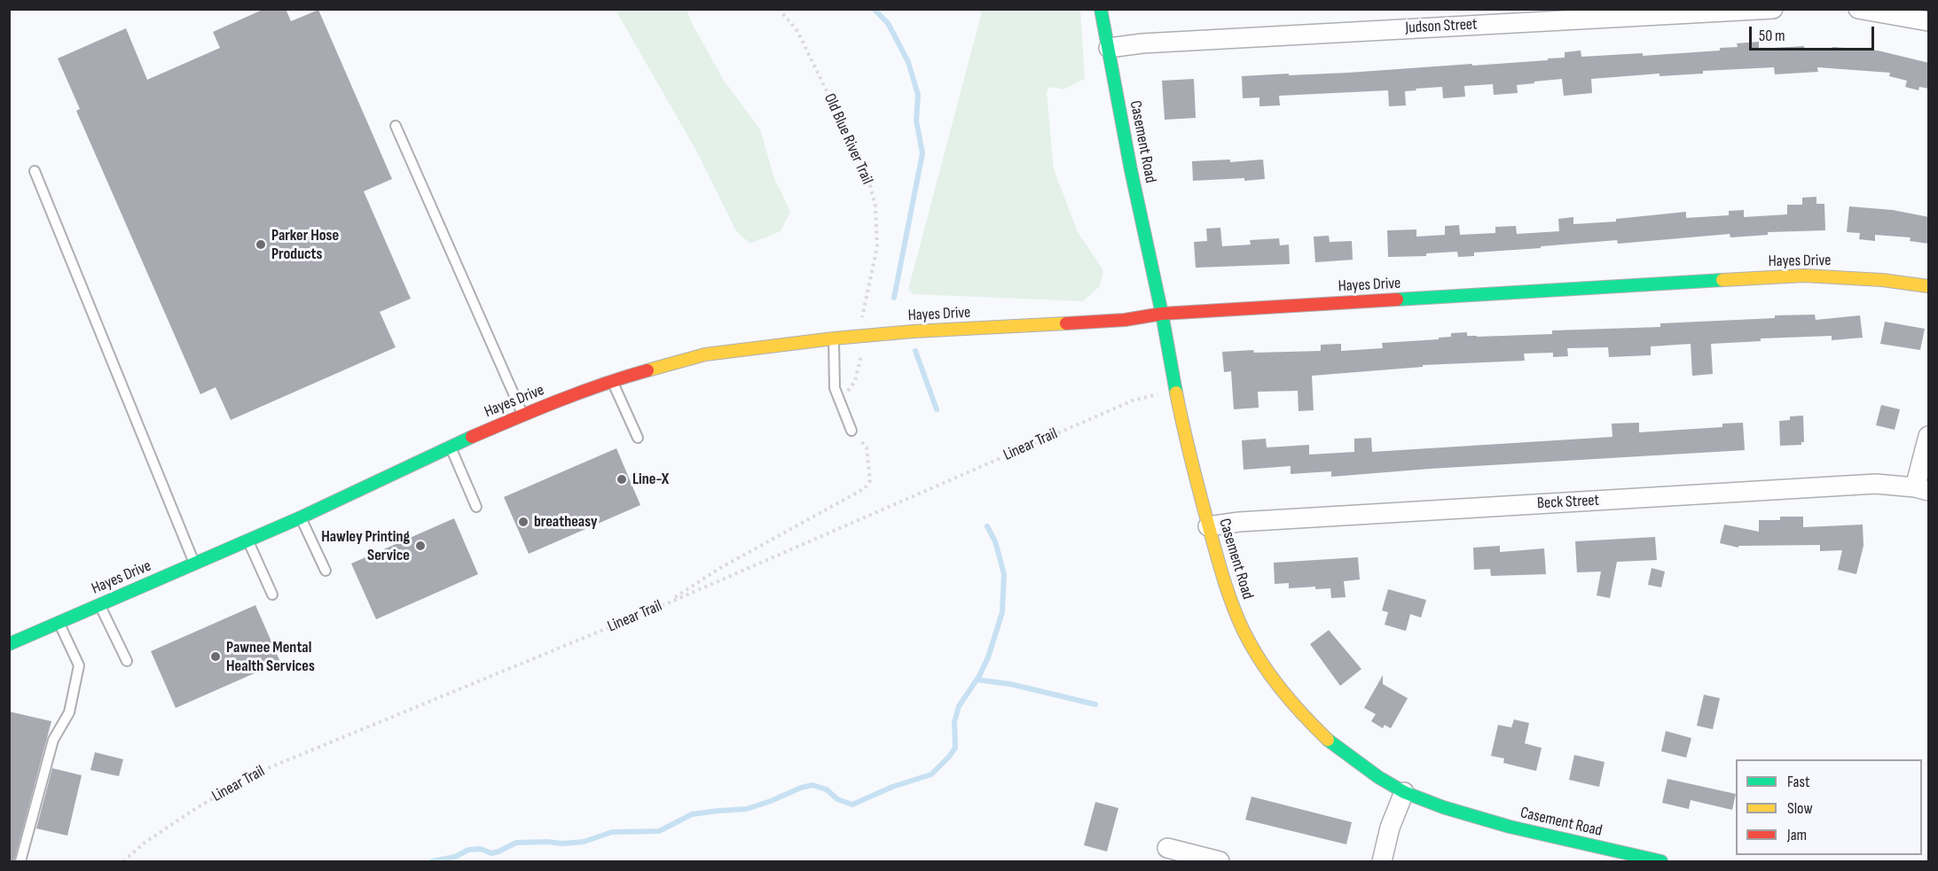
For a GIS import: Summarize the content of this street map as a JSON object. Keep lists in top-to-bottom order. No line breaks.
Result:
{"streets":{"street":["Judson Street","Casement Road","Hayes Drive","Beck Street"],"path":["Old Blue River Trail","Linear Trail"]},"crossings":[["Judson Street","Casement Road"],["Old Blue River Trail","Hayes Drive"],["Casement Road","Hayes Drive"],["Casement Road","Beck Street"]],"places":["Parker Hose Products","Line-X","breatheasy","Hawley Printing Service","Pawnee Mental Health Services"],"legend":["Fast","Slow","Jam"],"scale_bar":"50 m"}
